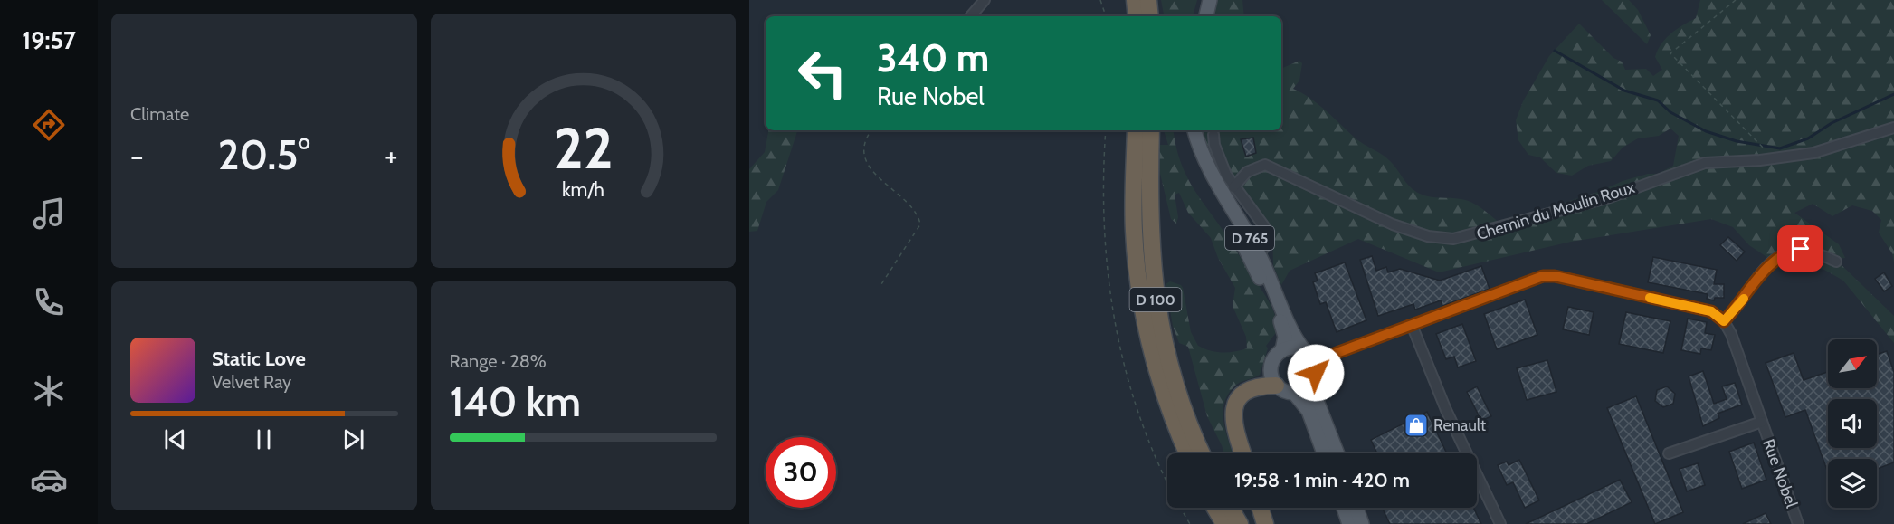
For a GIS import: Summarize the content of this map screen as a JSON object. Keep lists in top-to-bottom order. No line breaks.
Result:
{"streets":{"highway":["D 100"],"main road":["D 765"],"street":["Chemin du Moulin Roux","Rue Nobel"]},"places":{"shop":["Renault"]},"north":"top right","page":{"tabs":"19:57","tile":["Climate",["Range · 28%","140 km"]],"turn":["340 m","Rue Nobel"],"heat":["−","20.5°","+"],"song":["Static Love","Velvet Ray"],"limit":"30","trip":"19:58 · 1 min · 420 m","gauge":["22","km/h"]}}
